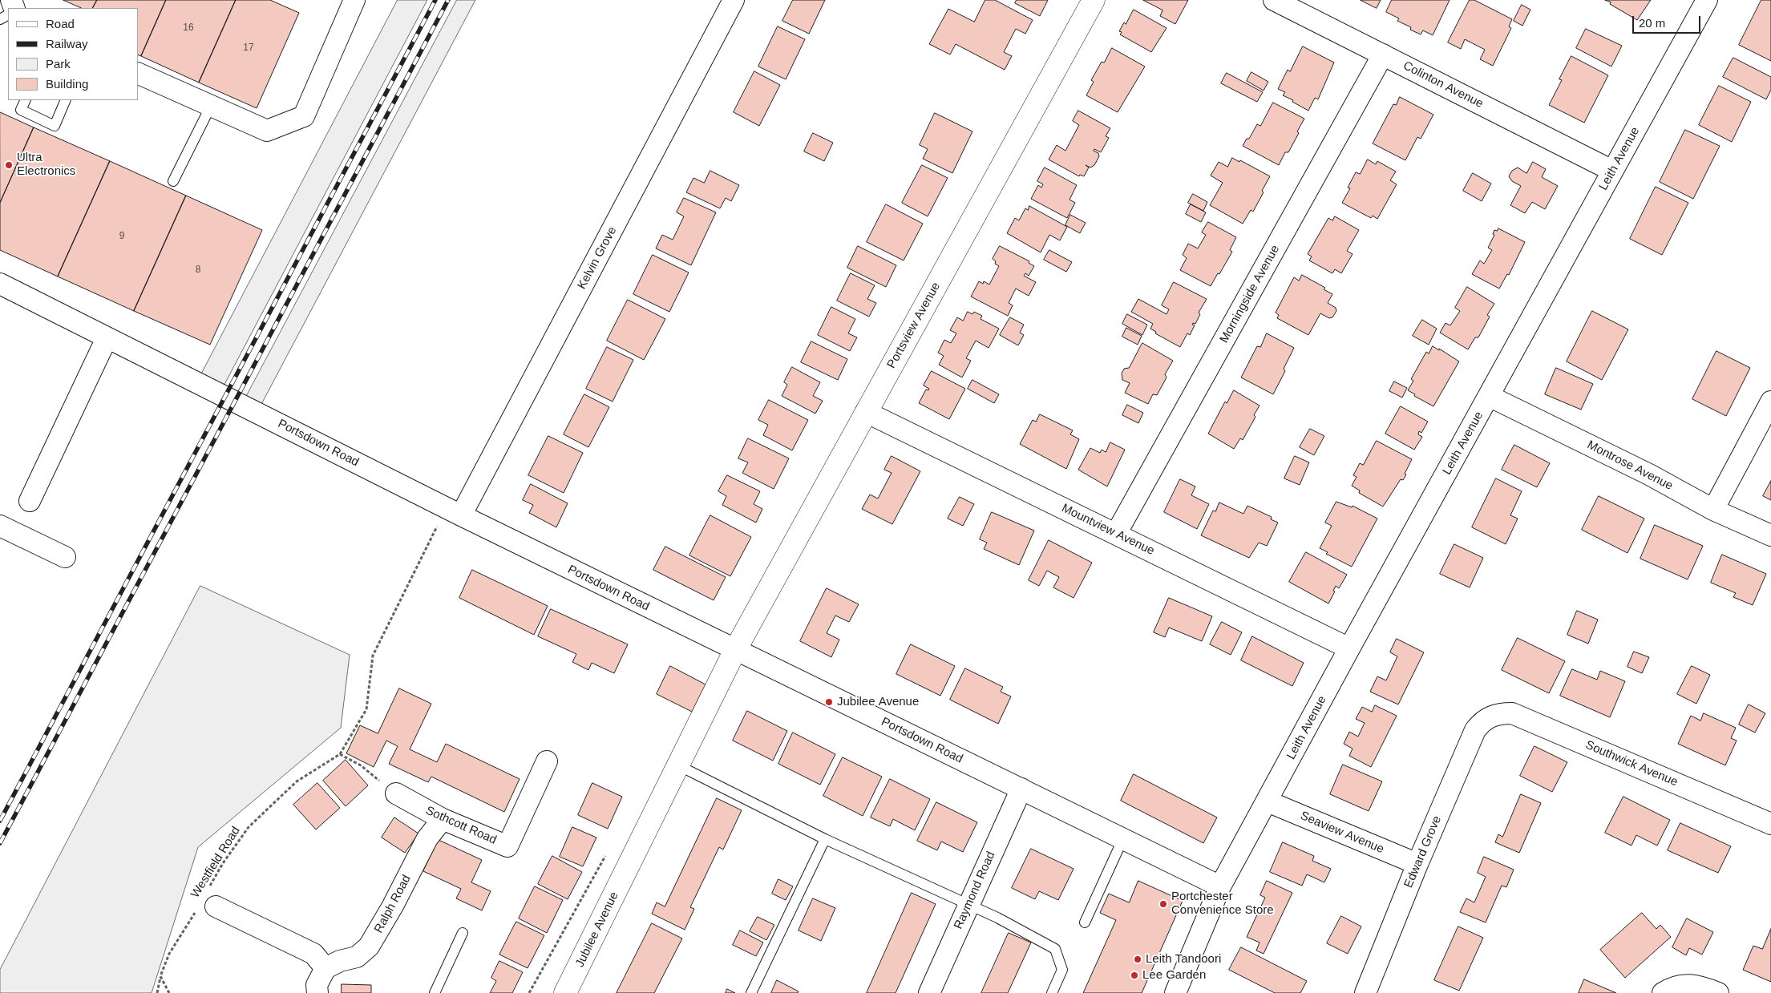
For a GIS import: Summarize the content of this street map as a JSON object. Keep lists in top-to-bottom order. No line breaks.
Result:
{"streets":{"street":["Colinton Avenue","Leith Avenue","Kelvin Grove","Morningside Avenue","Portsview Avenue","Portsdown Road","Montrose Avenue","Mountview Avenue","Southwick Avenue","Sothcott Road","Seaview Avenue","Edward Grove","Raymond Road","Ralph Road","Jubilee Avenue"],"path":["Westfield Road"]},"crossings":[["Colinton Avenue","Leith Avenue"],["Colinton Avenue","Morningside Avenue"],["Leith Avenue","Portsdown Road"],["Leith Avenue","Montrose Avenue"],["Leith Avenue","Mountview Avenue"],["Leith Avenue","Seaview Avenue"],["Kelvin Grove","Portsdown Road"],["Kelvin Grove","Westfield Road"],["Morningside Avenue","Mountview Avenue"],["Portsview Avenue","Portsdown Road"],["Portsview Avenue","Mountview Avenue"],["Portsview Avenue","Jubilee Avenue"],["Portsdown Road","Westfield Road"],["Portsdown Road","Raymond Road"],["Portsdown Road","Jubilee Avenue"],["Southwick Avenue","Edward Grove"],["Sothcott Road","Ralph Road"],["Seaview Avenue","Edward Grove"]],"places":["Ultra Electronics","Jubilee Avenue","Portchester Convenience Store","Leith Tandoori","Lee Garden"],"house_numbers":["16","17","9","8"],"legend":["Road","Railway","Park","Building"],"scale_bar":"20 m"}
